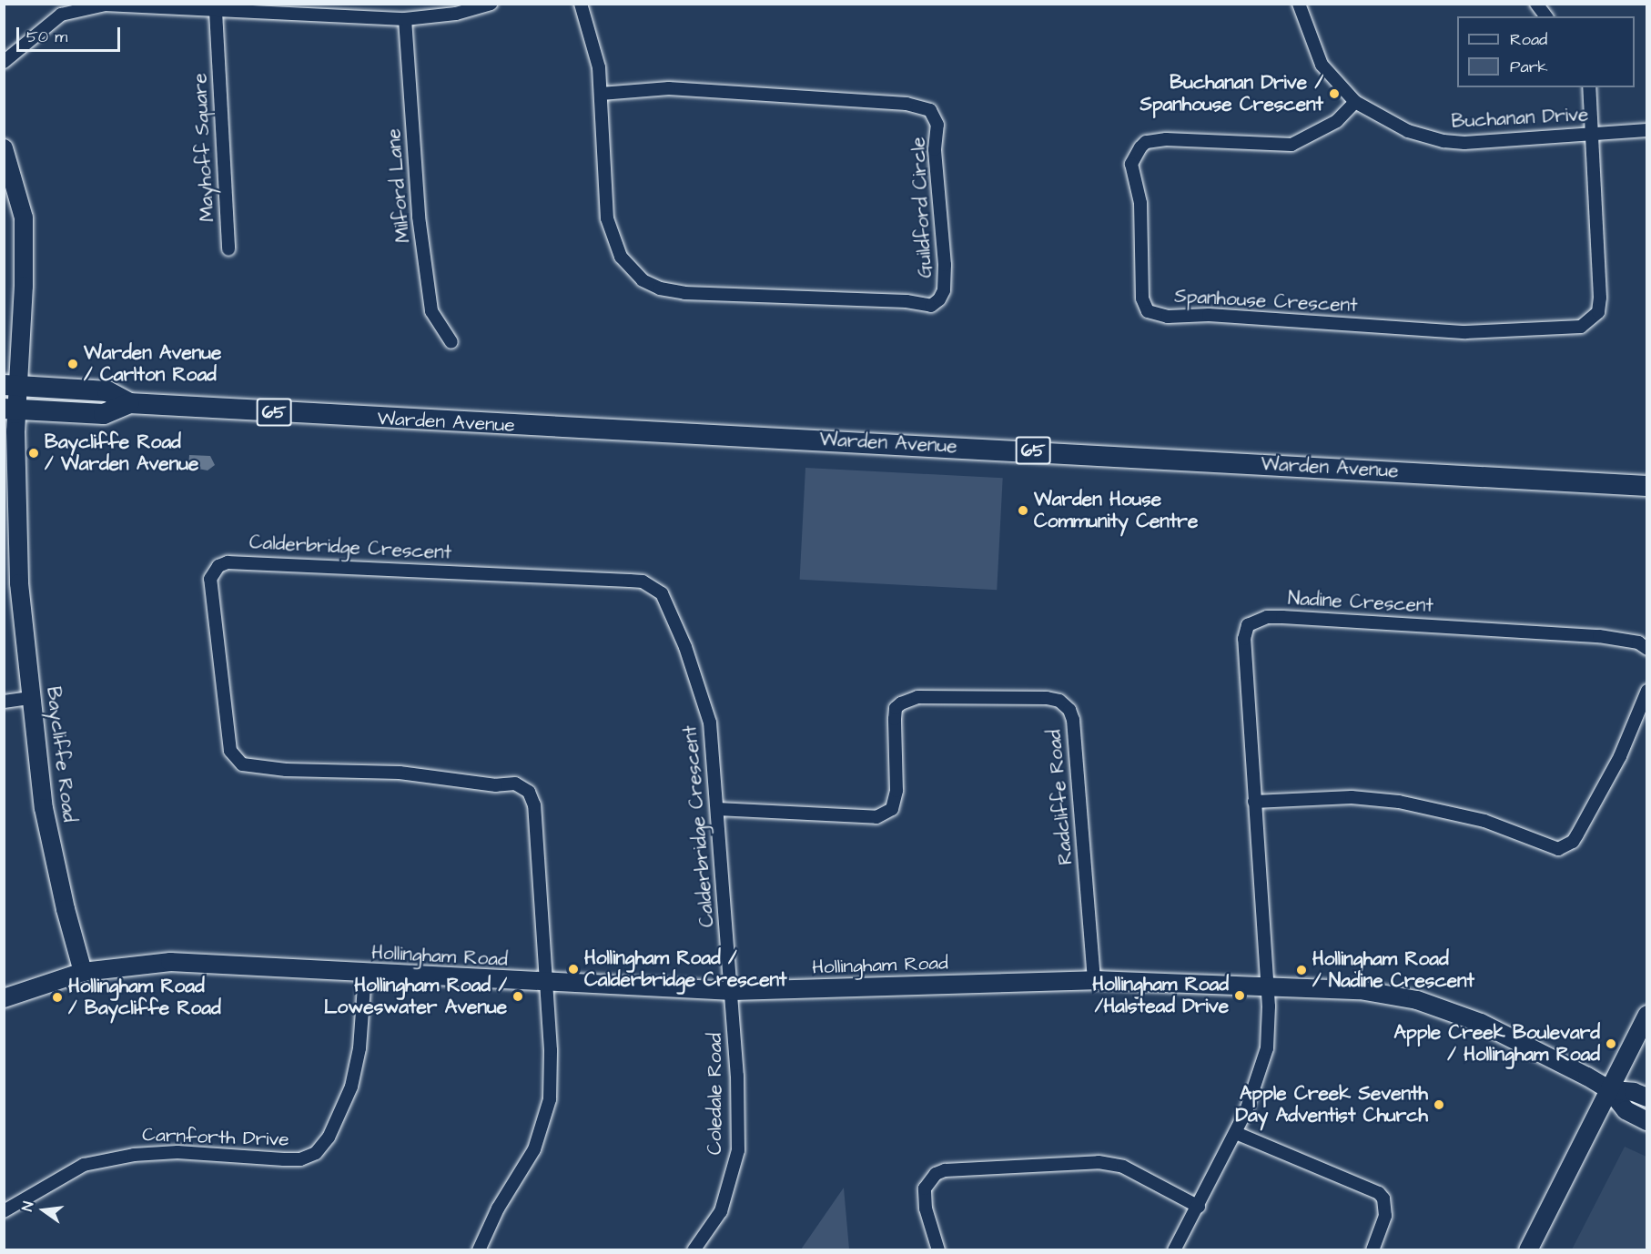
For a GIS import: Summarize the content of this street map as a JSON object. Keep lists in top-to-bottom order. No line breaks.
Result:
{"streets":{"main road":["65","Warden Avenue"],"street":["Buchanan Drive","Mayhoff Square","Milford Lane","Guildford Circle","Spanhouse Crescent","Calderbridge Crescent","Nadine Crescent","Baycliffe Road","Radcliffe Road","Hollingham Road","Coledale Road","Carnforth Drive"]},"crossings":[["Buchanan Drive","Spanhouse Crescent"],["Warden Avenue","Baycliffe Road"],["Calderbridge Crescent","Radcliffe Road"],["Calderbridge Crescent","Hollingham Road"],["Calderbridge Crescent","Coledale Road"],["Nadine Crescent","Hollingham Road"],["Baycliffe Road","Hollingham Road"],["Radcliffe Road","Hollingham Road"],["Hollingham Road","Coledale Road"],["Hollingham Road","Carnforth Drive"]],"places":["Buchanan Drive / Spanhouse Crescent","Warden Avenue / Carlton Road","Baycliffe Road / Warden Avenue","Warden House Community Centre","Hollingham Road / Calderbridge Crescent","Hollingham Road / Nadine Crescent","Hollingham Road /Halstead Drive","Hollingham Road / Loweswater Avenue","Hollingham Road / Baycliffe Road","Apple Creek Boulevard / Hollingham Road","Apple Creek Seventh Day Adventist Church"],"legend":["Road","Park"],"scale_bar":"50 m","north":"left"}
